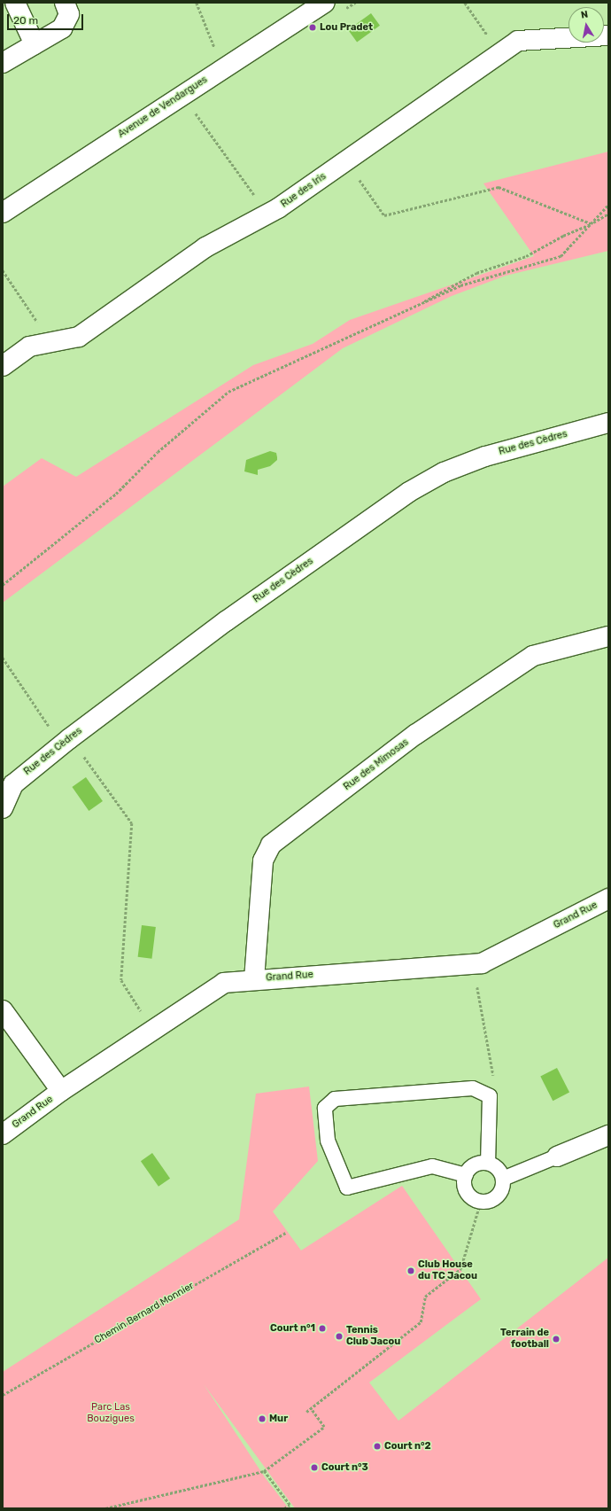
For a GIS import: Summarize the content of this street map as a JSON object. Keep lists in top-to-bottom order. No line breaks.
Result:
{"streets":{"street":["Avenue de Vendargues","Rue des Iris","Rue des Cèdres","Rue des Mimosas","Grand Rue"],"path":["Chemin Bernard Monnier"]},"crossings":[["Rue des Mimosas","Grand Rue"]],"parks":["Parc Las Bouzigues"],"places":["Lou Pradet","Club House du TC Jacou","Court n°1","Tennis Club Jacou","Terrain de football","Mur","Court n°2","Court n°3"],"scale_bar":"20 m","north":"top"}
